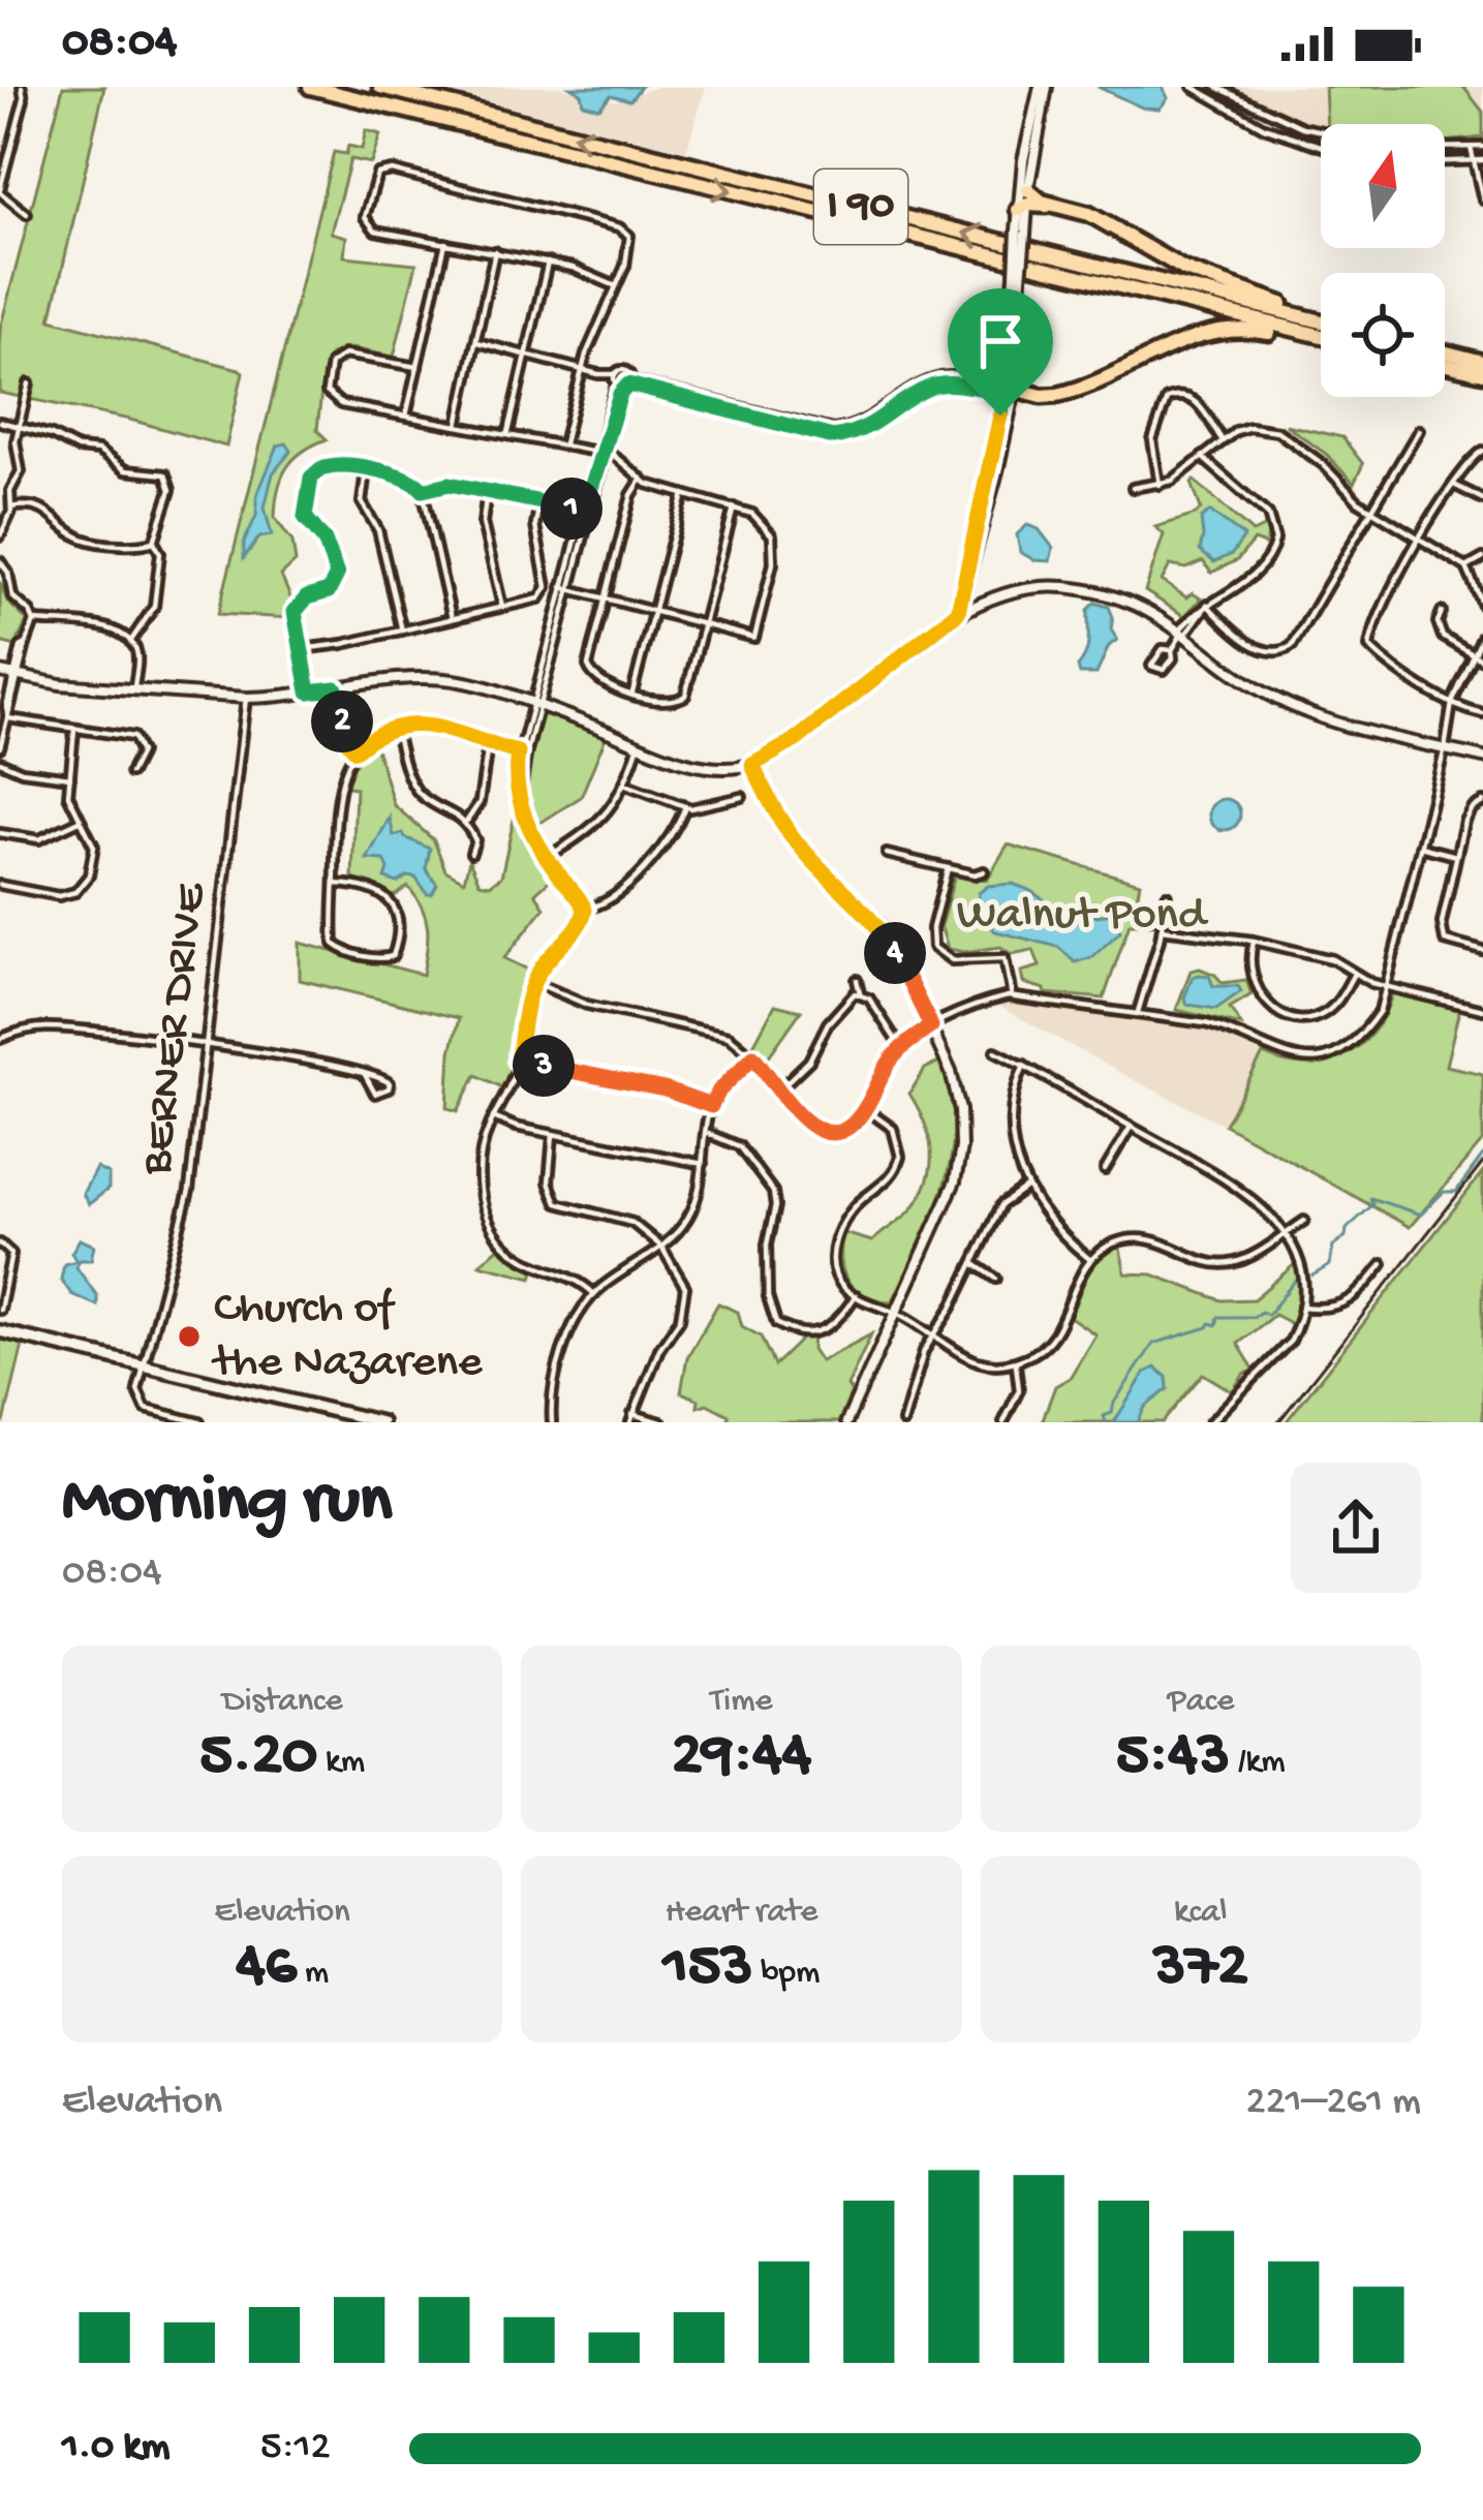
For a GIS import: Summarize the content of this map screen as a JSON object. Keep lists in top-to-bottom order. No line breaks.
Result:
{"streets":{"highway":["I 90"],"street":["BERNER DRIVE"]},"parks":["Walnut Pond"],"places":["Church of the Nazarene"],"north":"top","page":{"status":"08:04","pins":["1","2","4","3"],"heading":["Morning run","08:04"],"stats":[["Distance","5.20 km"],["Time","29:44"],["Pace","5:43 /km"],["Elevation","46 m"],["Heart rate","153 bpm"],["kcal","372"]],"chart":["Elevation","221–261 m"],"list":[{"name":"1.0 km","note":"5:12"}]}}
